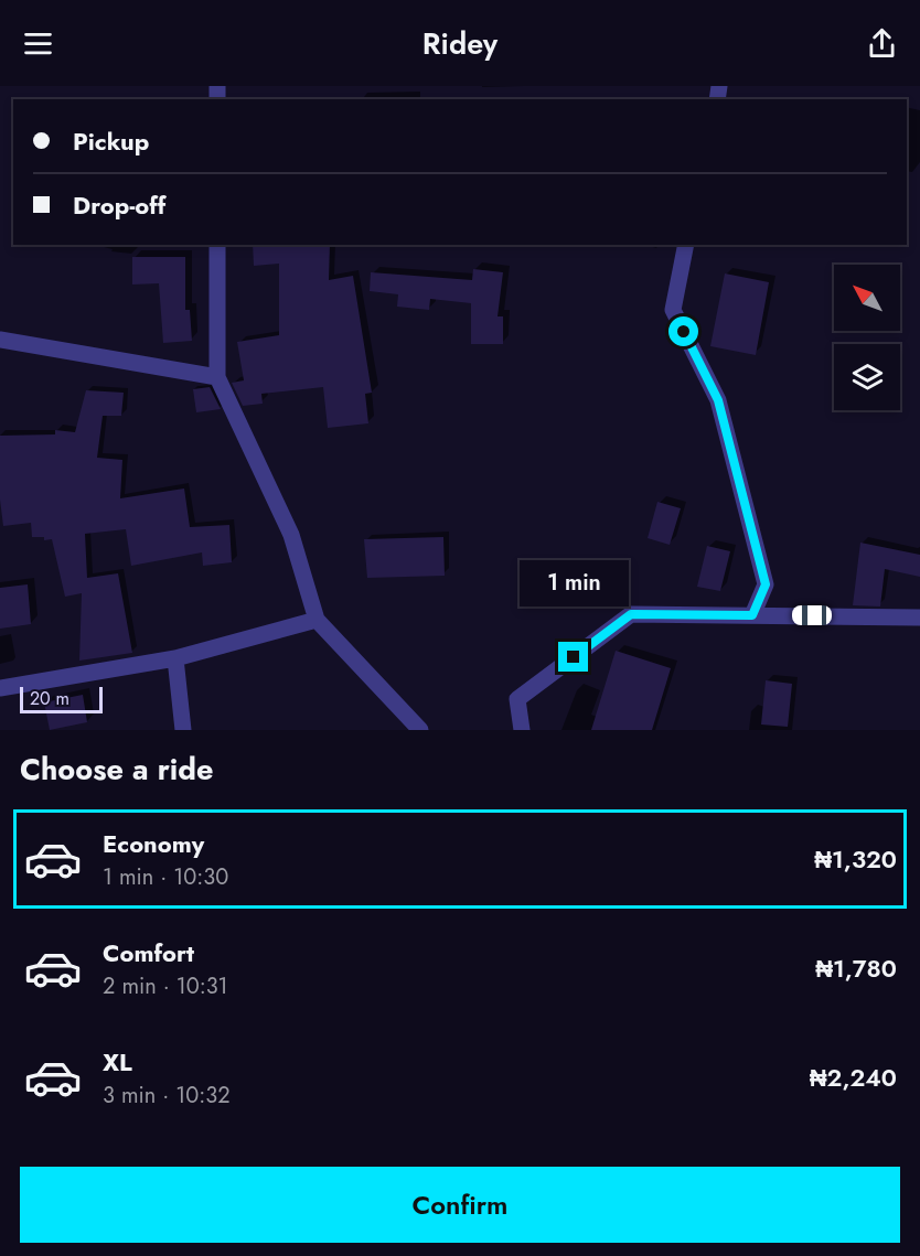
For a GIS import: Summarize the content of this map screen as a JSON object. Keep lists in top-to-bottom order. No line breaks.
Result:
{"scale_bar":"20 m","north":"top left","page":{"header":"Ridey","banner":["Pickup","Drop-off"],"bubble":"1 min","scale":"20 m","heading":"Choose a ride","list":[{"name":"Economy","note":"1 min · 10:30","value":"₦1,320"},{"name":"Comfort","note":"2 min · 10:31","value":"₦1,780"},{"name":"XL","note":"3 min · 10:32","value":"₦2,240"}],"buttons":"Confirm"}}
